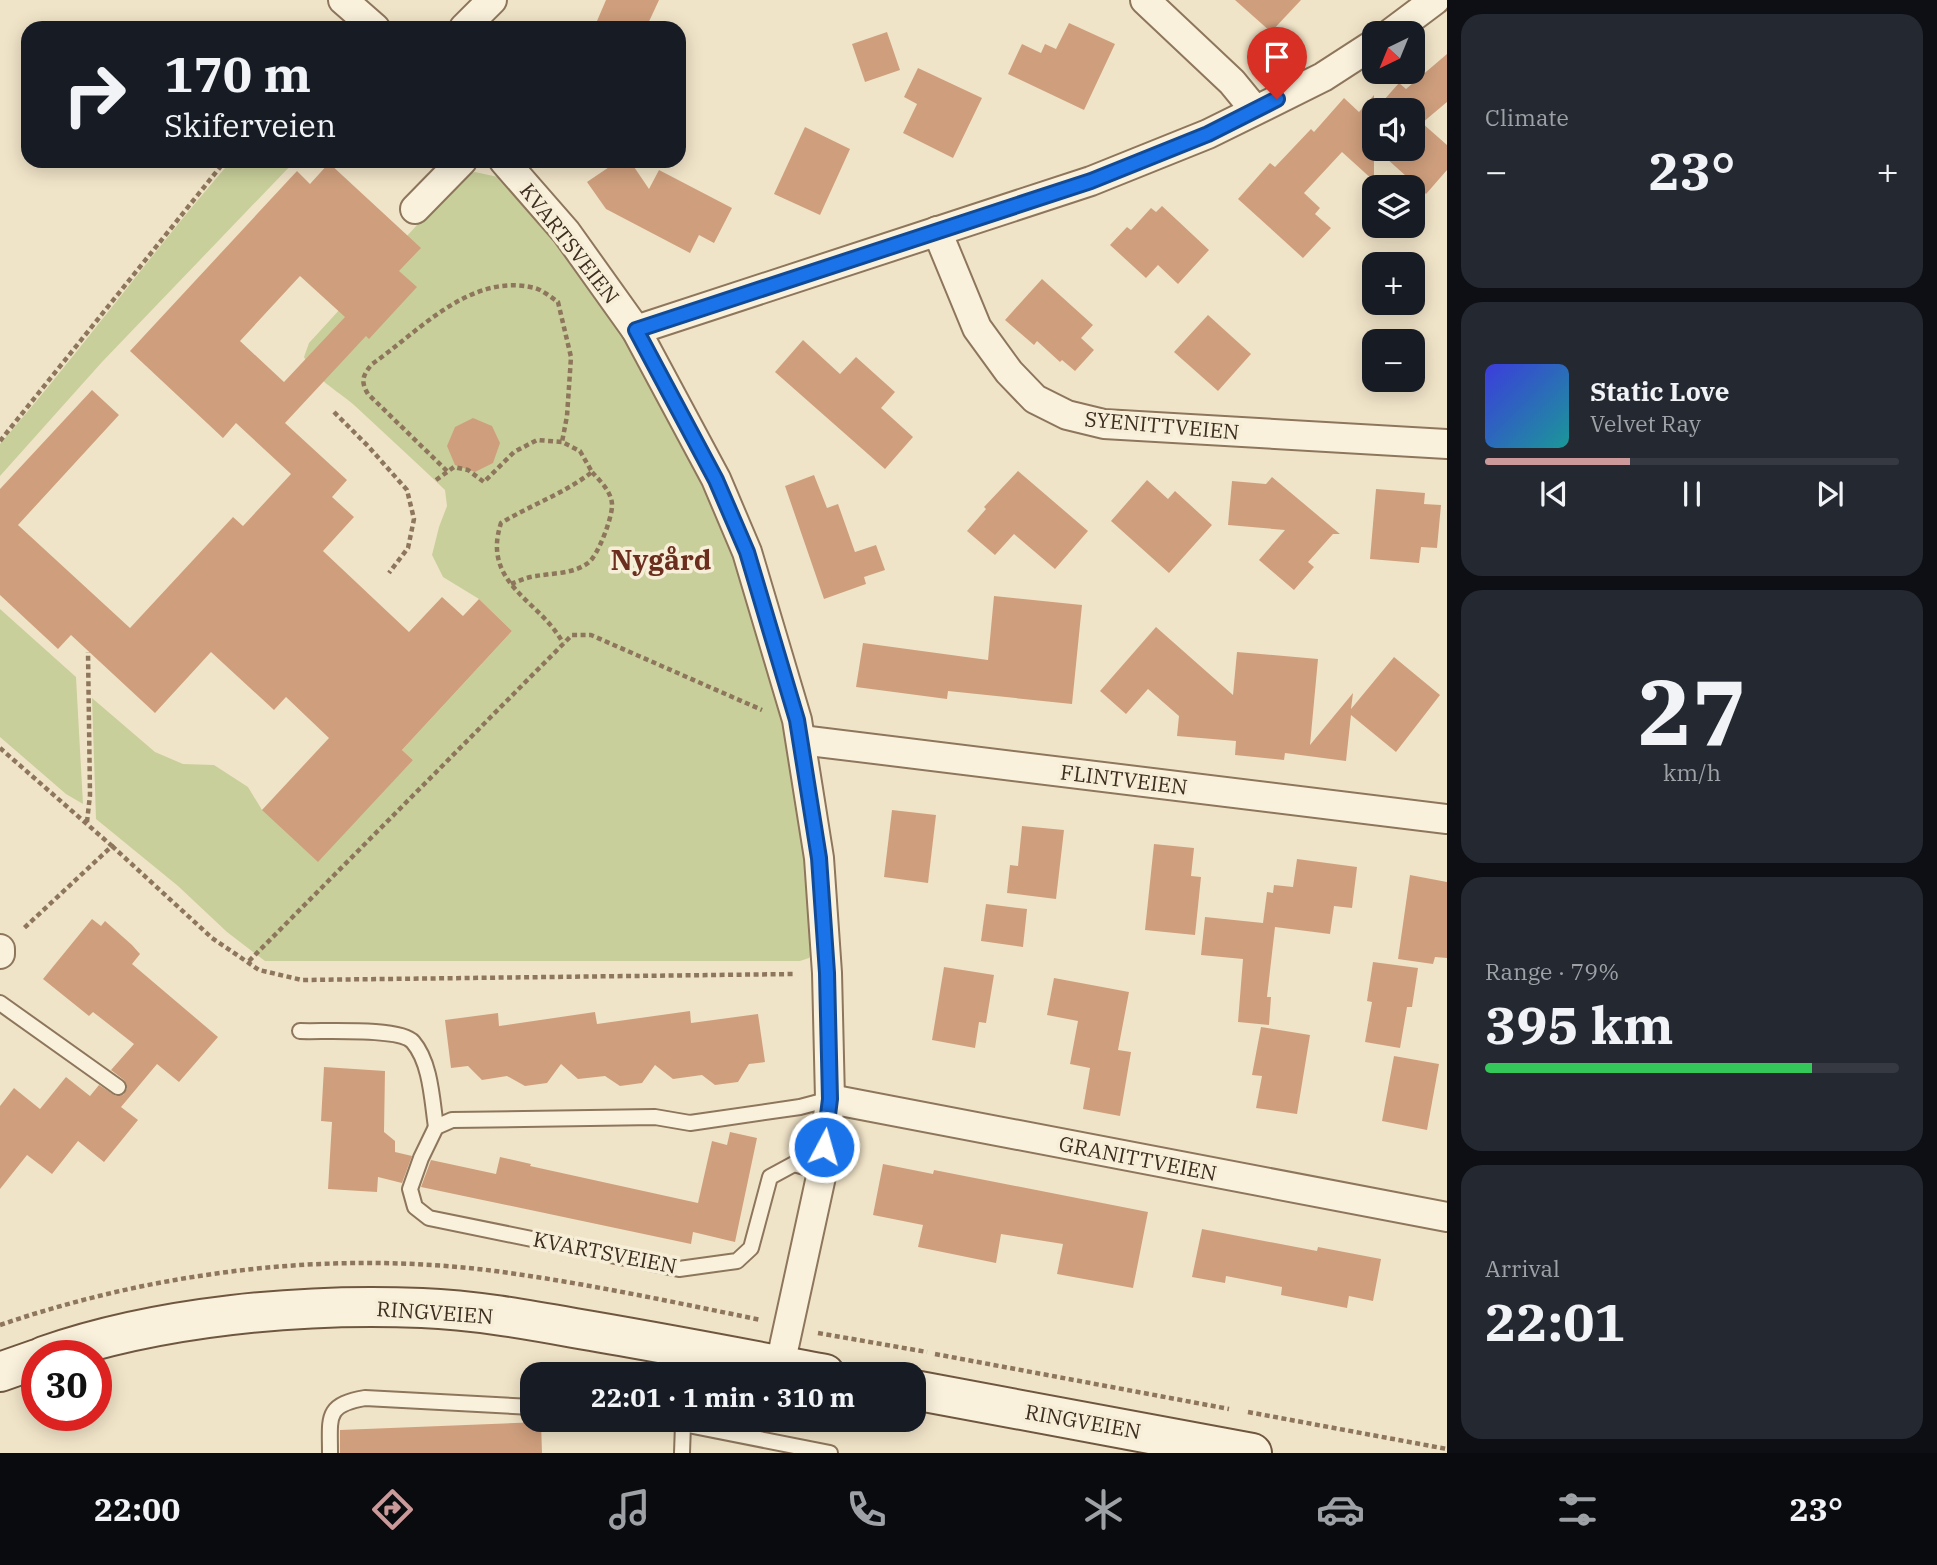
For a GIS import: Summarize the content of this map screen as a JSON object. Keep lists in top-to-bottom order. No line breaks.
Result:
{"streets":{"main road":["RINGVEIEN"],"street":["KVARTSVEIEN","SYENITTVEIEN","FLINTVEIEN","GRANITTVEIEN"]},"crossings":[["KVARTSVEIEN","FLINTVEIEN"],["KVARTSVEIEN","GRANITTVEIEN"]],"districts":["Nygård"],"north":"bottom left","page":{"tile":["Climate",["27","km/h"],["Range · 79%","395 km"],["Arrival","22:01"]],"map_buttons":["+","−"],"turn":["170 m","Skiferveien"],"heat":["−","23°","+"],"song":["Static Love","Velvet Ray"],"limit":"30","trip":"22:01 · 1 min · 310 m","tabs":["22:00","23°"]}}
